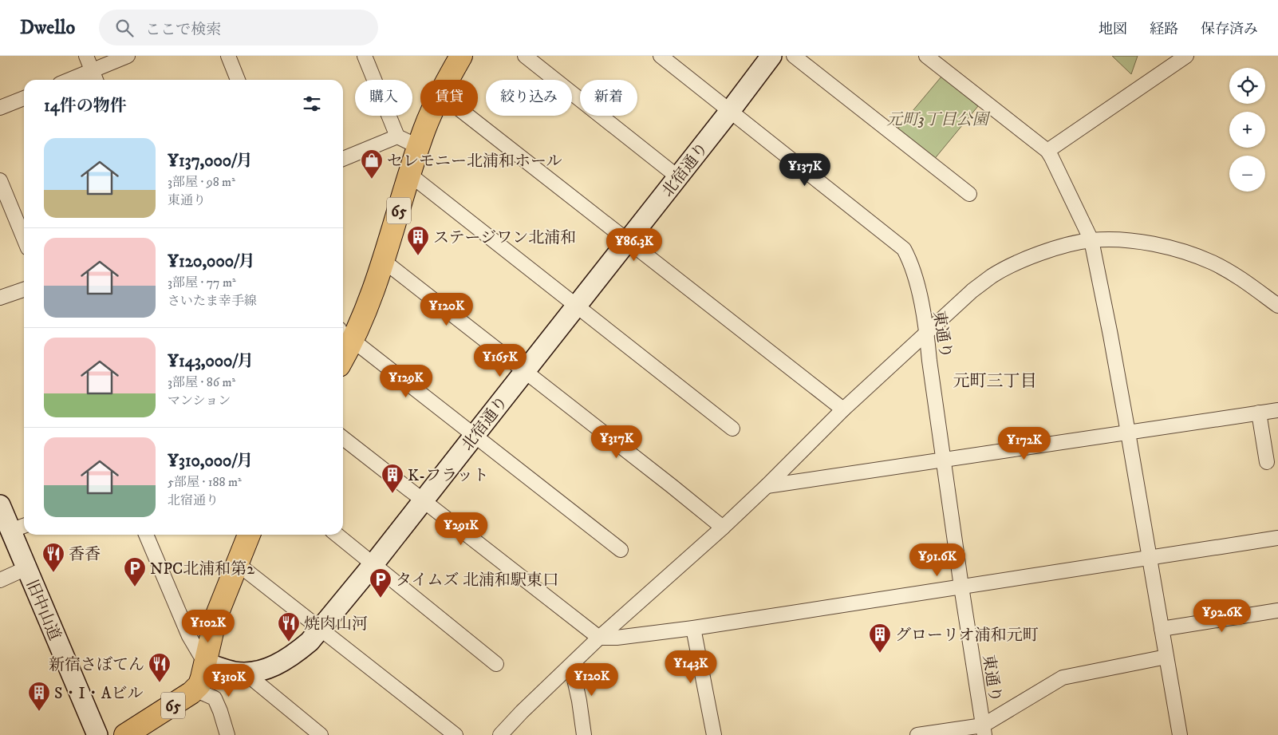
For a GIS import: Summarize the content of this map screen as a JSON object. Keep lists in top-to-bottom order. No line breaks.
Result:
{"streets":{"main road":["65"],"street":["北宿通り","東通り","旧中山道"]},"crossings":[["北宿通り","65"],["北宿通り","東通り"]],"districts":["元町三丁目"],"parks":["元町3丁目公園"],"places":{"shop":["セレモニー北浦和ホール"],"building":["ステージワン北浦和","K-フラット","グローリオ浦和元町","S・I・Aビル"],"restaurant":["香香","焼肉山河","新宿さぼてん"],"parking":["NPC北浦和第2","タイムズ 北浦和駅東口"]},"page":{"header":"Dwello","search":"ここで検索","nav":["地図","経路","保存済み"],"map_buttons":["+","−"],"chip":["購入","賃貸","絞り込み","新着"],"heading":"14件の物件","list":[{"name":"¥137,000/月","note":"3部屋 · 98 m² · 東通り"},{"name":"¥120,000/月","note":"3部屋 · 77 m² · さいたま幸手線"},{"name":"¥143,000/月","note":"3部屋 · 86 m² · マンション"},{"name":"¥310,000/月","note":"5部屋 · 188 m² · 北宿通り"}],"price":["¥137K","¥86.3K","¥120K","¥165K","¥129K","¥317K","¥172K","¥291K","¥91.6K","¥92.6K","¥102K","¥143K","¥120K","¥310K"]}}
